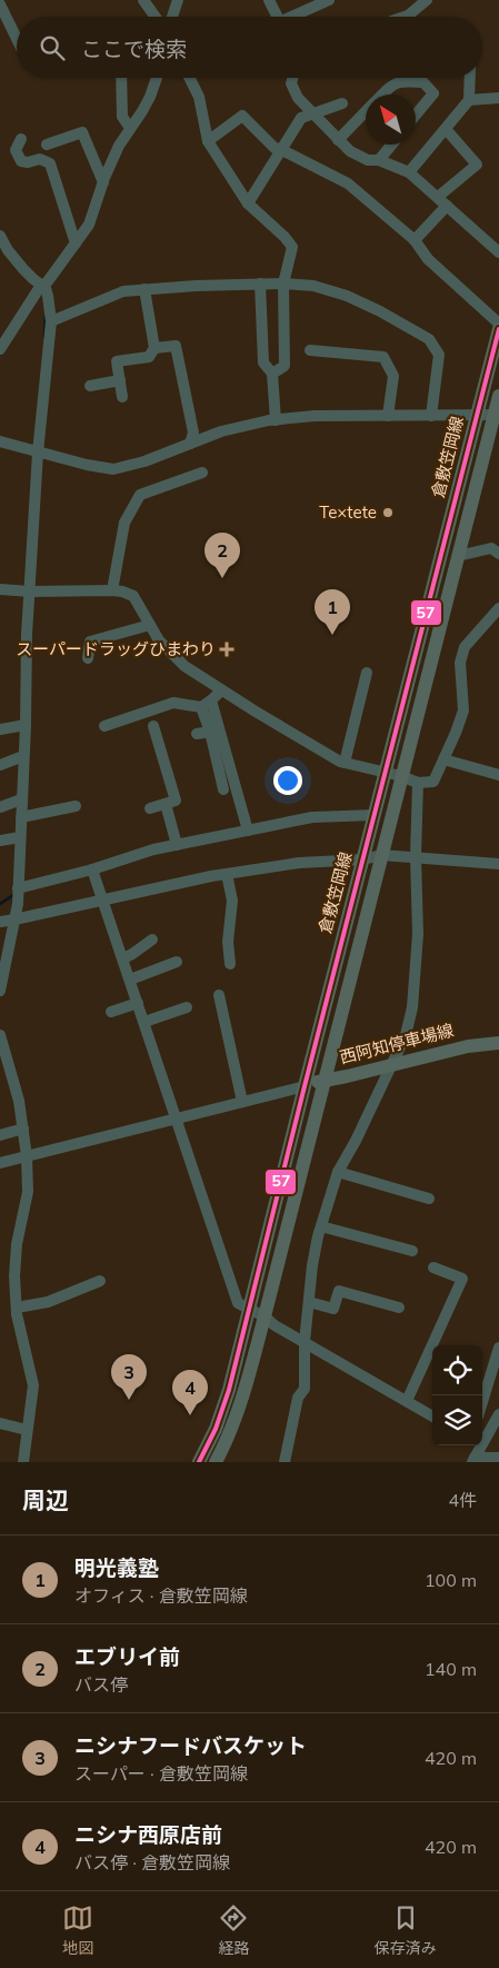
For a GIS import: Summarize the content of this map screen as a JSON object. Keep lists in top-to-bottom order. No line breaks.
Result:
{"streets":{"main road":["倉敷笠岡線","西阿知停車場線"]},"crossings":[["倉敷笠岡線","西阿知停車場線"]],"places":{"other":["Te×tete"],"health":["スーパードラッグひまわり"]},"lines":["transit line 57"],"north":"top left","page":{"search":"ここで検索","pins":["2","1","3","4"],"heading":["周辺","4件"],"list":[{"mark":"1","name":"明光義塾","note":"オフィス · 倉敷笠岡線","value":"100 m"},{"mark":"2","name":"エブリイ前","note":"バス停","value":"140 m"},{"mark":"3","name":"ニシナフードバスケット","note":"スーパー · 倉敷笠岡線","value":"420 m"},{"mark":"4","name":"ニシナ西原店前","note":"バス停 · 倉敷笠岡線","value":"420 m"}],"nav":["地図","経路","保存済み"]}}
